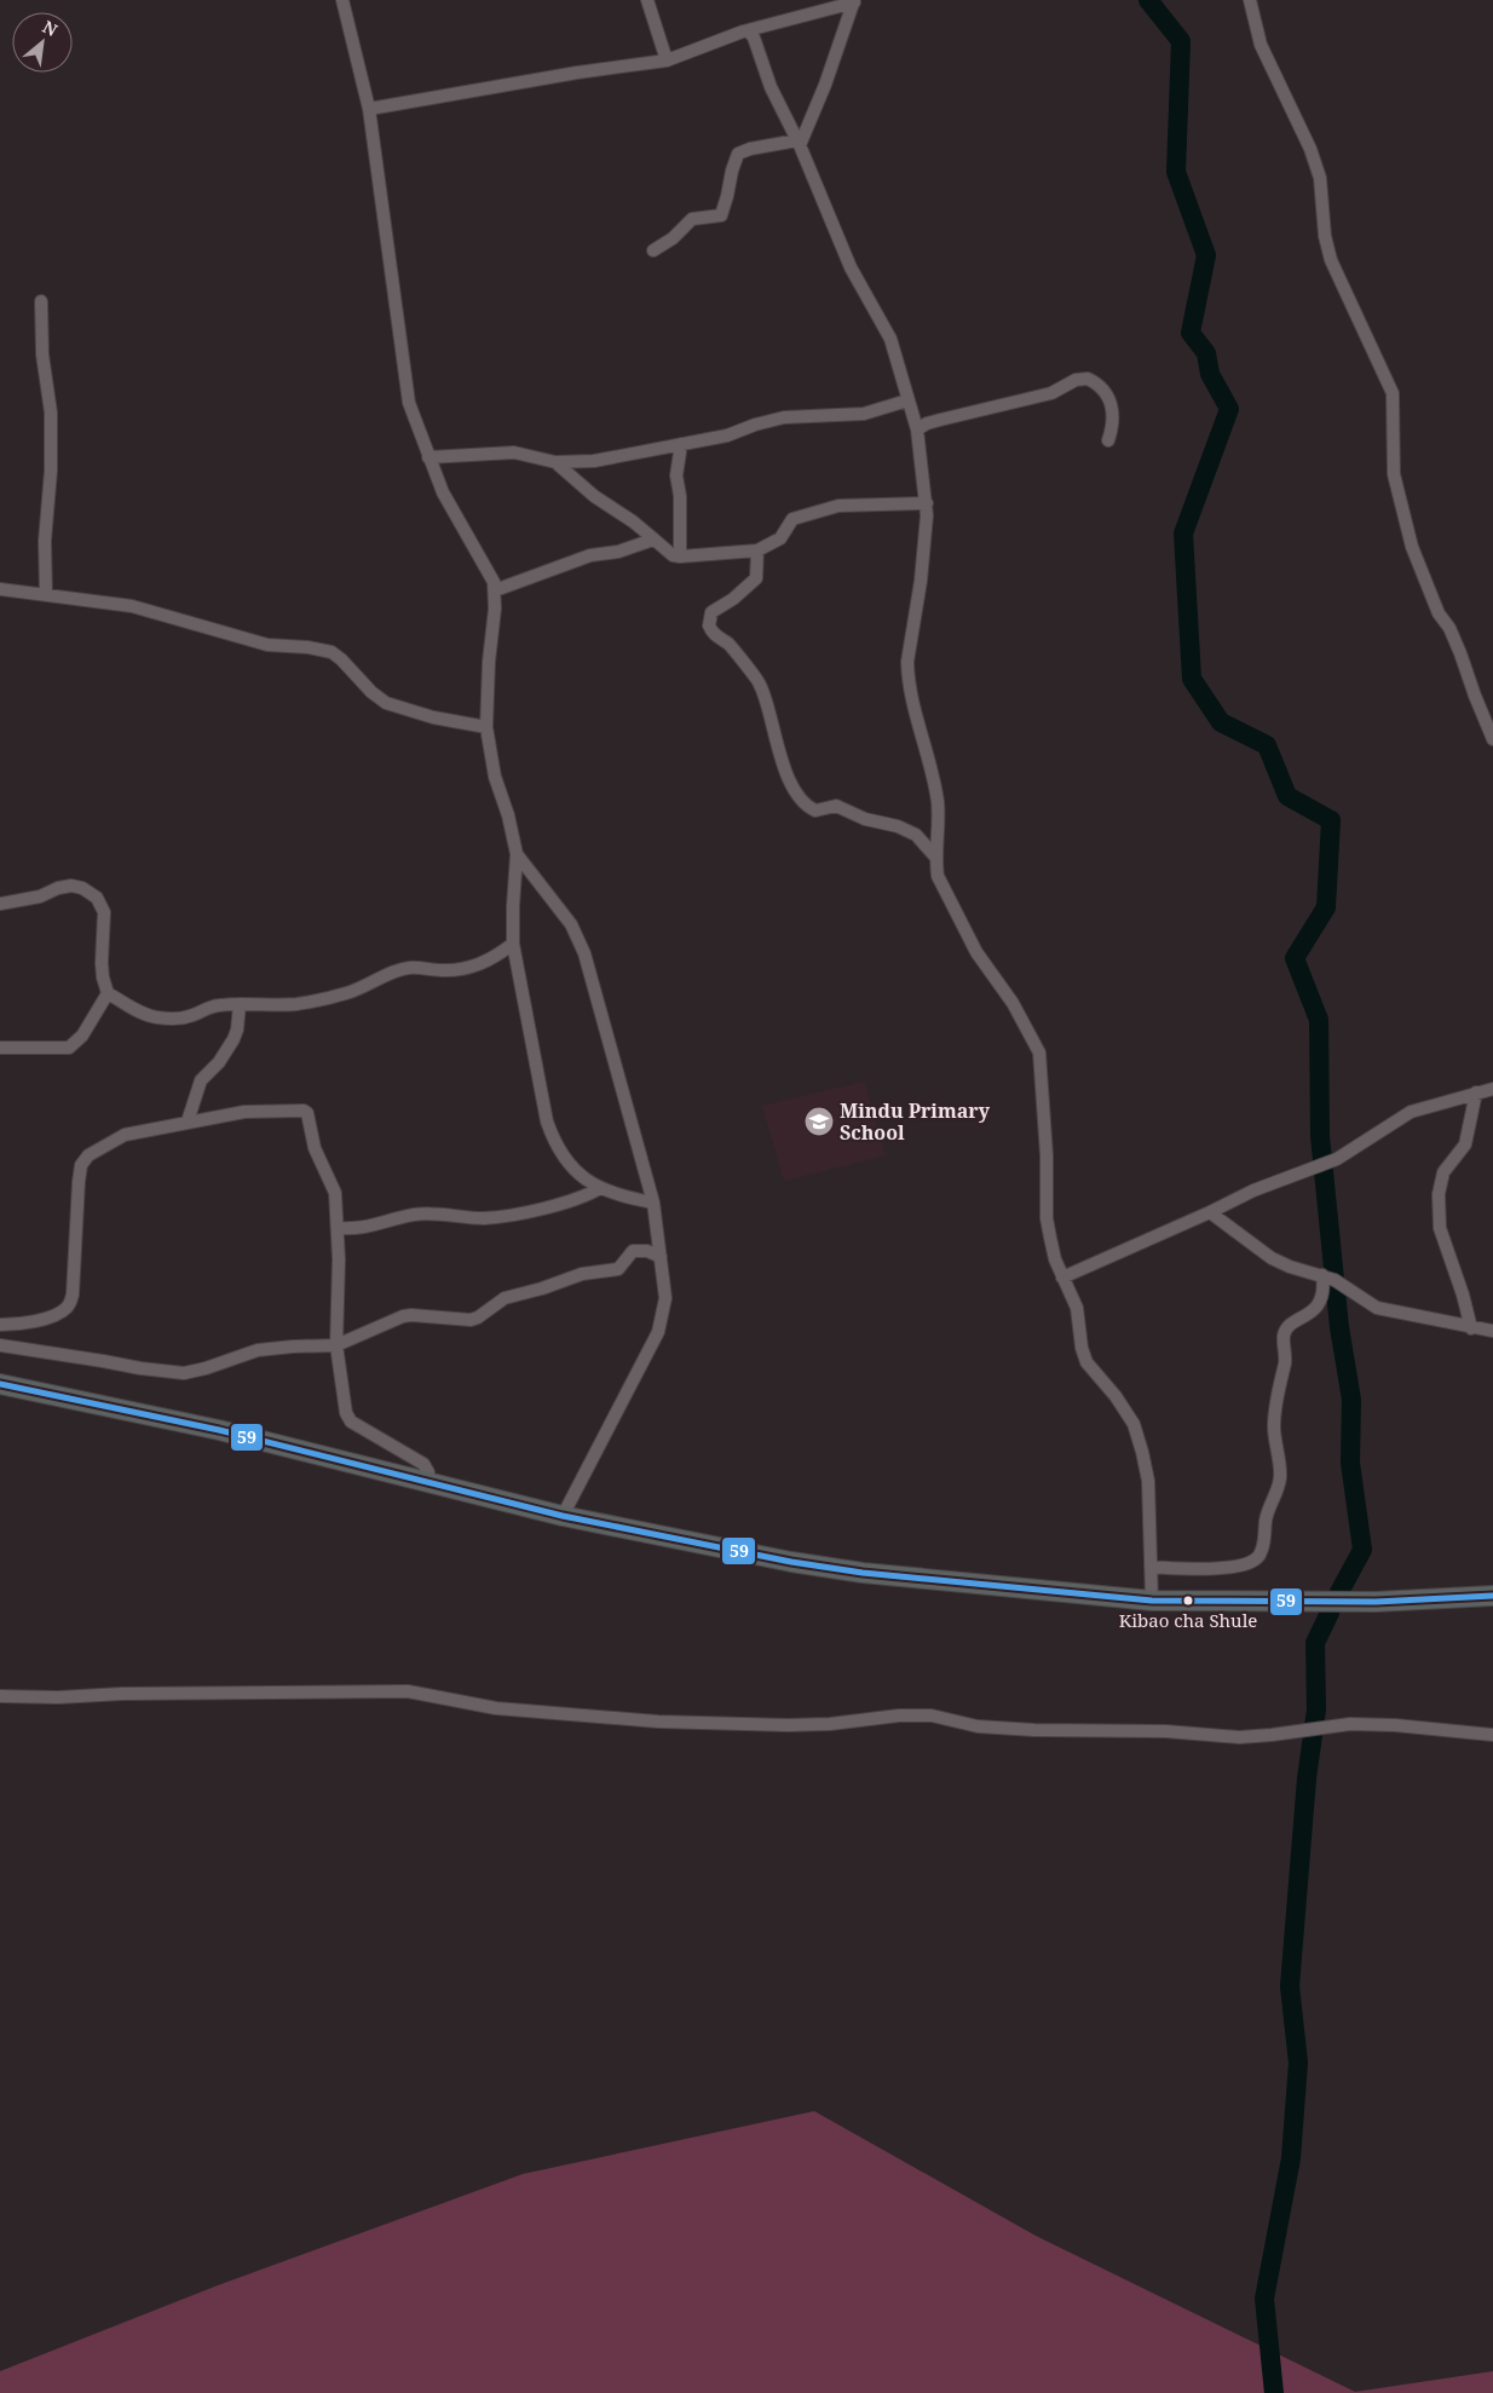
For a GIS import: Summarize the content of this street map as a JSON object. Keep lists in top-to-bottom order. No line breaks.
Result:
{"places":{"school or university":["Mindu Primary School"],"other":["Kibao cha Shule"]},"lines":["transit line 59"],"north":"top right"}
